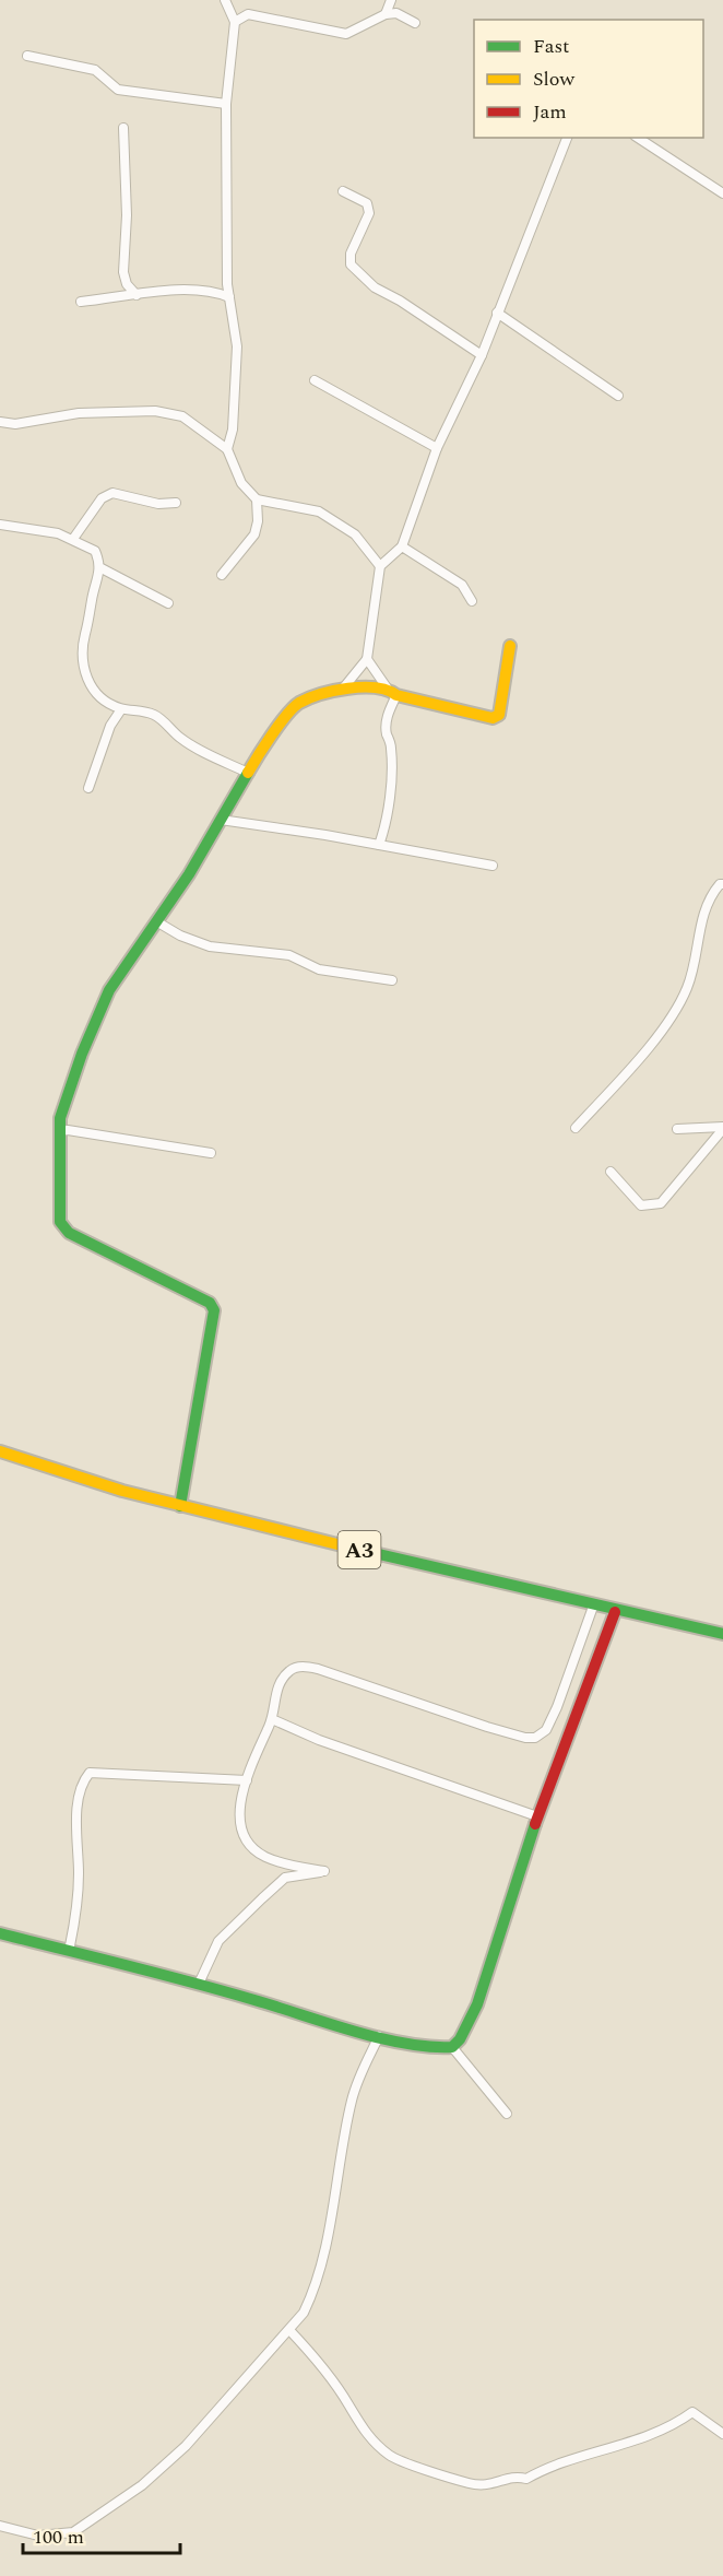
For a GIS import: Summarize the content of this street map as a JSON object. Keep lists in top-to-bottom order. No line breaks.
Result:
{"streets":{"main road":["A3"]},"legend":["Fast","Slow","Jam"],"scale_bar":"100 m"}
